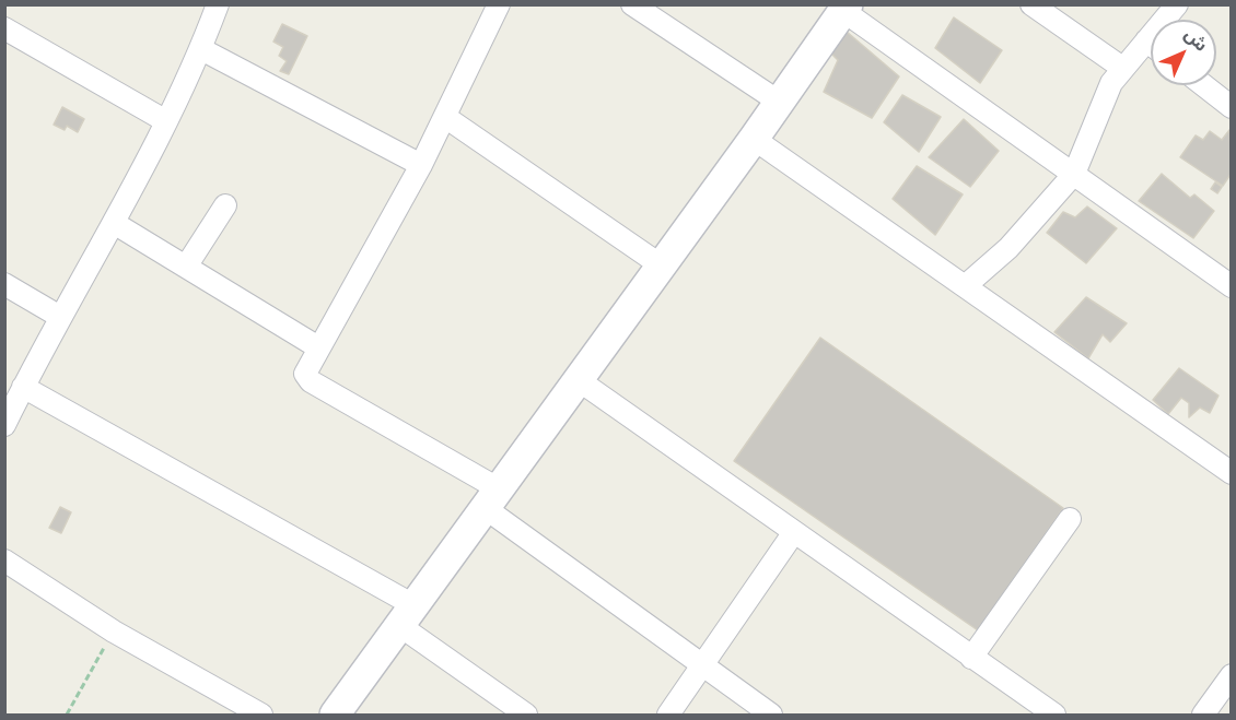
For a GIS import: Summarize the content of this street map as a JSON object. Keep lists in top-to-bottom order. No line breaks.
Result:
{"north":"top right"}
